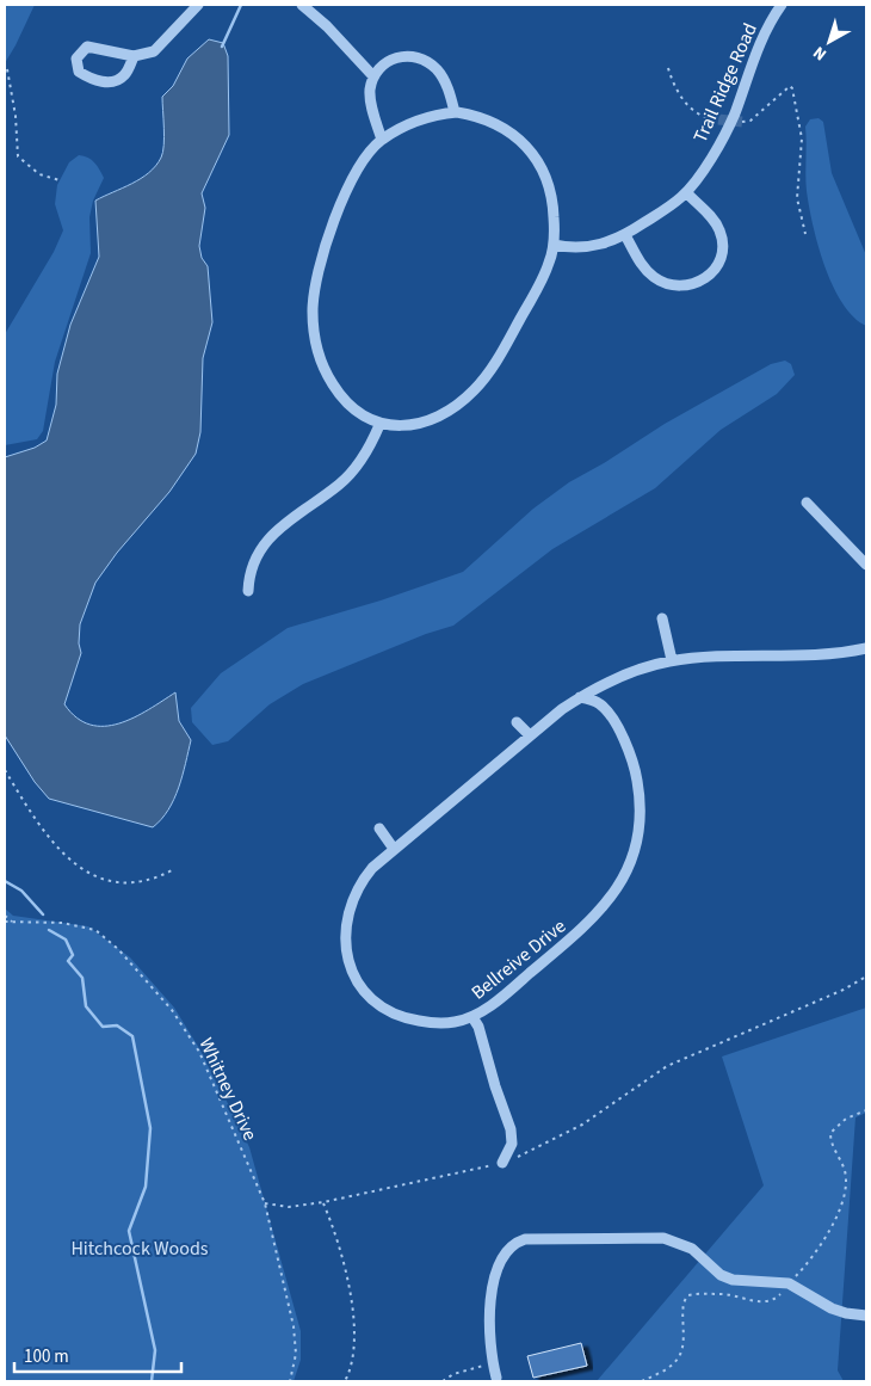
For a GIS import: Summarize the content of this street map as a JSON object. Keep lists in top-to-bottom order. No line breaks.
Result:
{"streets":{"street":["Trail Ridge Road","Bellreive Drive"],"path":["Whitney Drive"]},"parks":["Hitchcock Woods"],"scale_bar":"100 m","north":"bottom left"}
